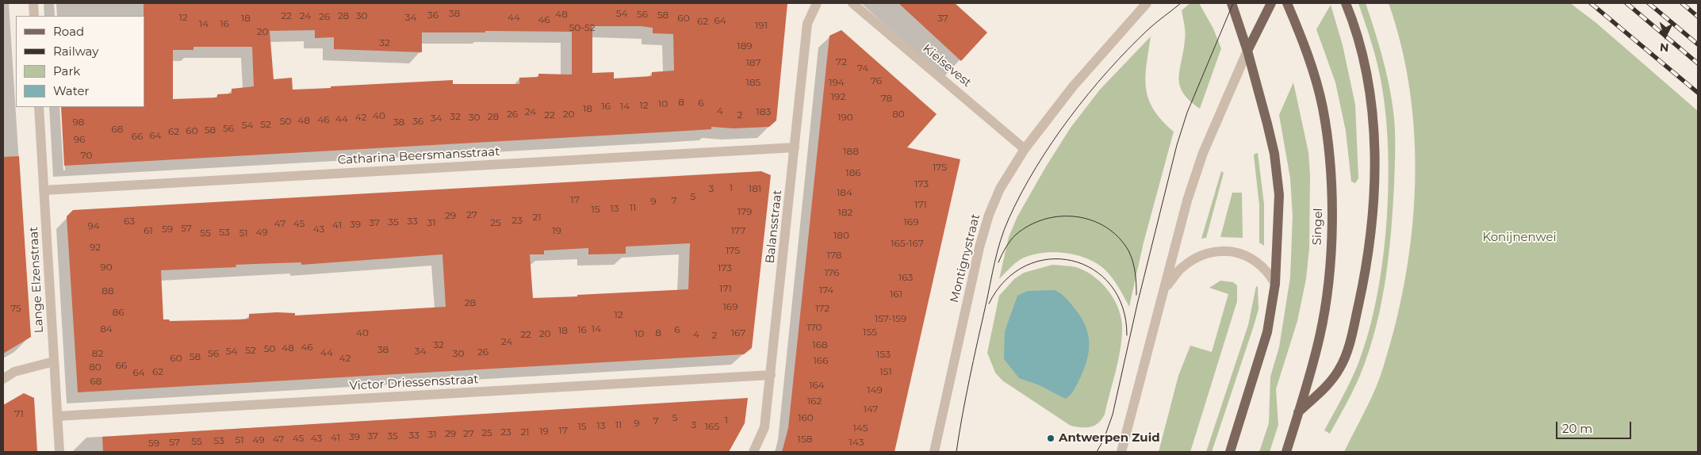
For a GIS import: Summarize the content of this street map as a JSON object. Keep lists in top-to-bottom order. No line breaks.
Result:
{"streets":{"main road":["Singel"],"street":["Kielsevest","Catharina Beersmansstraat","Balansstraat","Montignystraat","Lange Elzenstraat","Victor Driessensstraat"]},"crossings":[["Kielsevest","Montignystraat"],["Catharina Beersmansstraat","Balansstraat"],["Catharina Beersmansstraat","Lange Elzenstraat"],["Balansstraat","Victor Driessensstraat"],["Lange Elzenstraat","Victor Driessensstraat"]],"parks":["Konijnenwei"],"places":["Antwerpen Zuid"],"house_numbers":["38","54","48","56","36","58","22","24","28","30","26","12","34","44","18","60","37","46","64","62","14","16","191","50-52","20","32","189","72","187","74","76","185","194","192","78","8","6","10","12","16","14","18","4","24","183","26","20","80","22","2","40","32","28","42","30","190","34","44","46","48","50","36","98","38","52","54","56","68","58","60","62","64","66","96","188","70","175","186","173","1","3","181","184","5","17","7","9","171","11","13","15","179","182","27","29","21","23","63","33","35","169","37","31","25","47","45","39","41","94","57","59","43","61","19","177","53","49","55","51","180","165-167","92","175","178","90","173","176","163","171","174","88","161","28","169","75","172","86","12","157-159","170","84","14","16","6","18","155","40","8","167","20","10","22","4","2","24","32","168","46","48","50","38","52","54","34","26","44","82","56","30","153","58","60","42","166","66","80","62","151","64","68","164","149","162","147","71","5","160","1","7","9","11","3","13","15","165","145","17","19","23","21","25","29","27","31","33","37","35","39","41","45","43","47","158","51","49","53","55","57","143","59"],"legend":["Road","Railway","Park","Water"],"scale_bar":"20 m","north":"bottom"}
